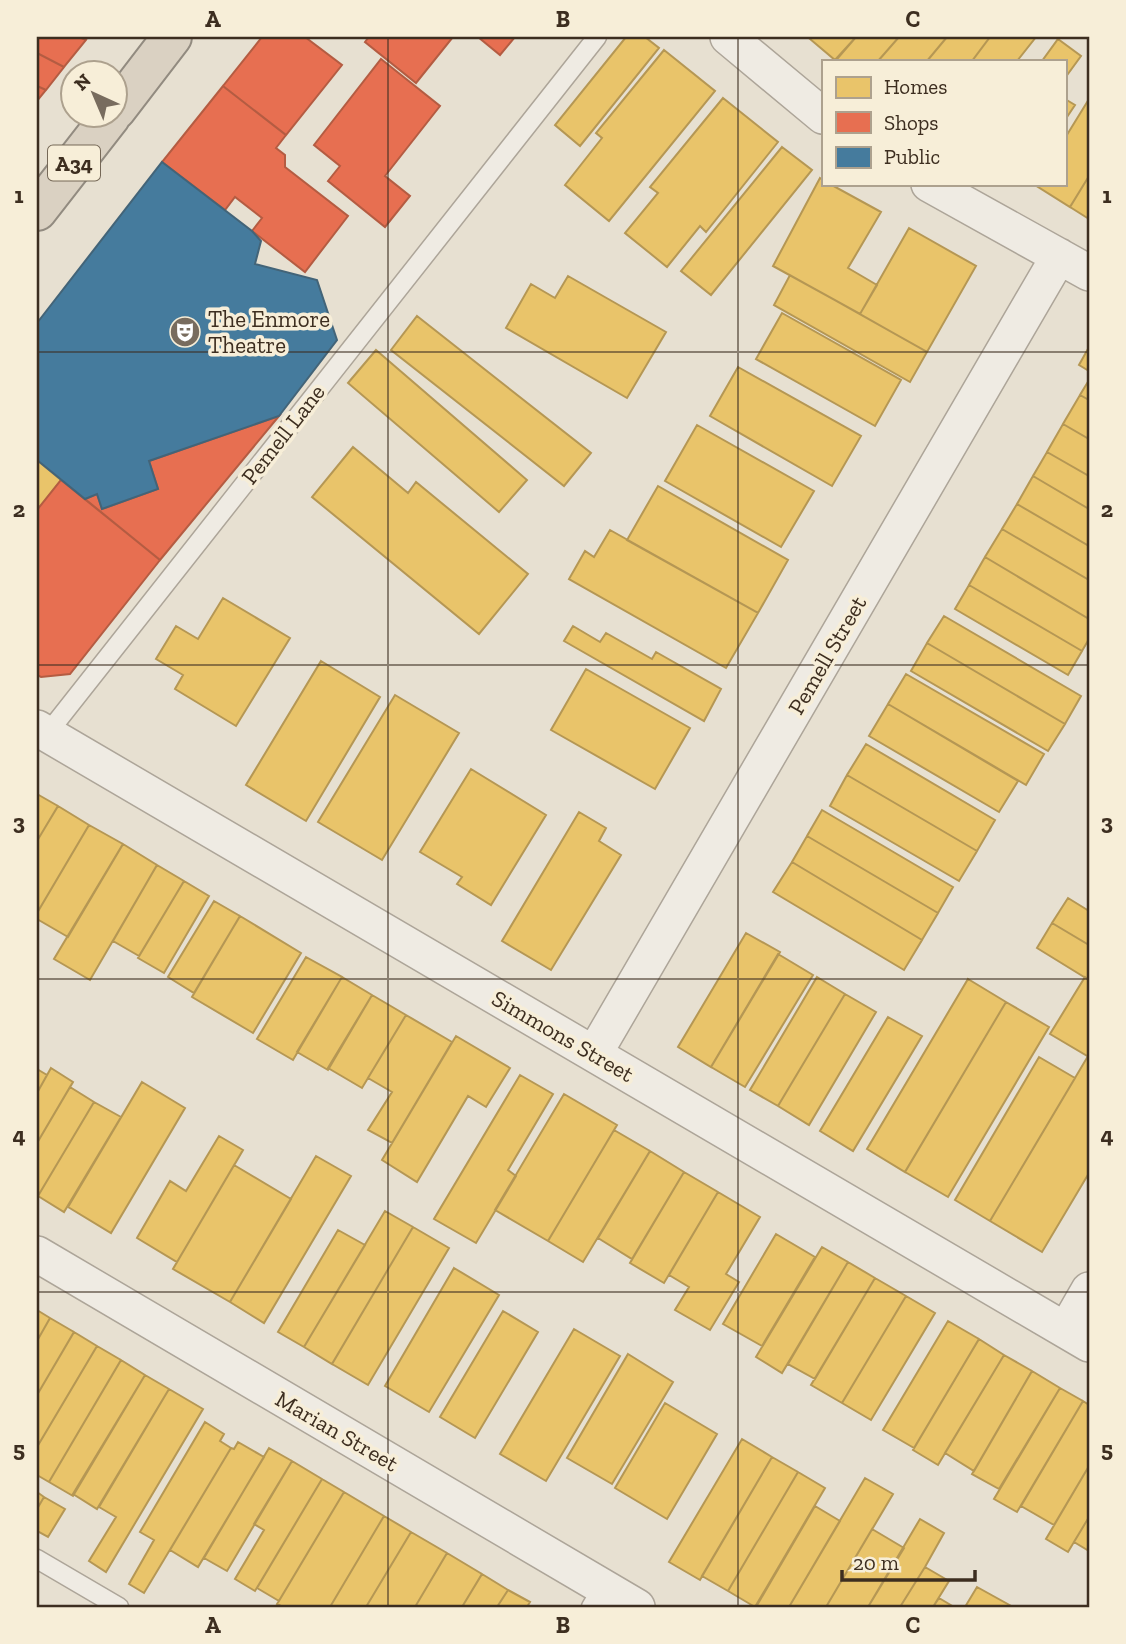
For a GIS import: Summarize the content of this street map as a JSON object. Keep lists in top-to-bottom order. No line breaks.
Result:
{"streets":{"highway":["A34"],"street":["Pemell Street","Simmons Street","Marian Street"],"lane":["Pemell Lane"]},"crossings":[["Pemell Lane","Simmons Street"],["Pemell Street","Simmons Street"]],"places":{"theatre":["The Enmore Theatre"]},"legend":["Homes","Shops","Public"],"scale_bar":"20 m","north":"top left","grid":{"columns":["A","B","C"],"rows":["1","2","3","4","5"]}}
